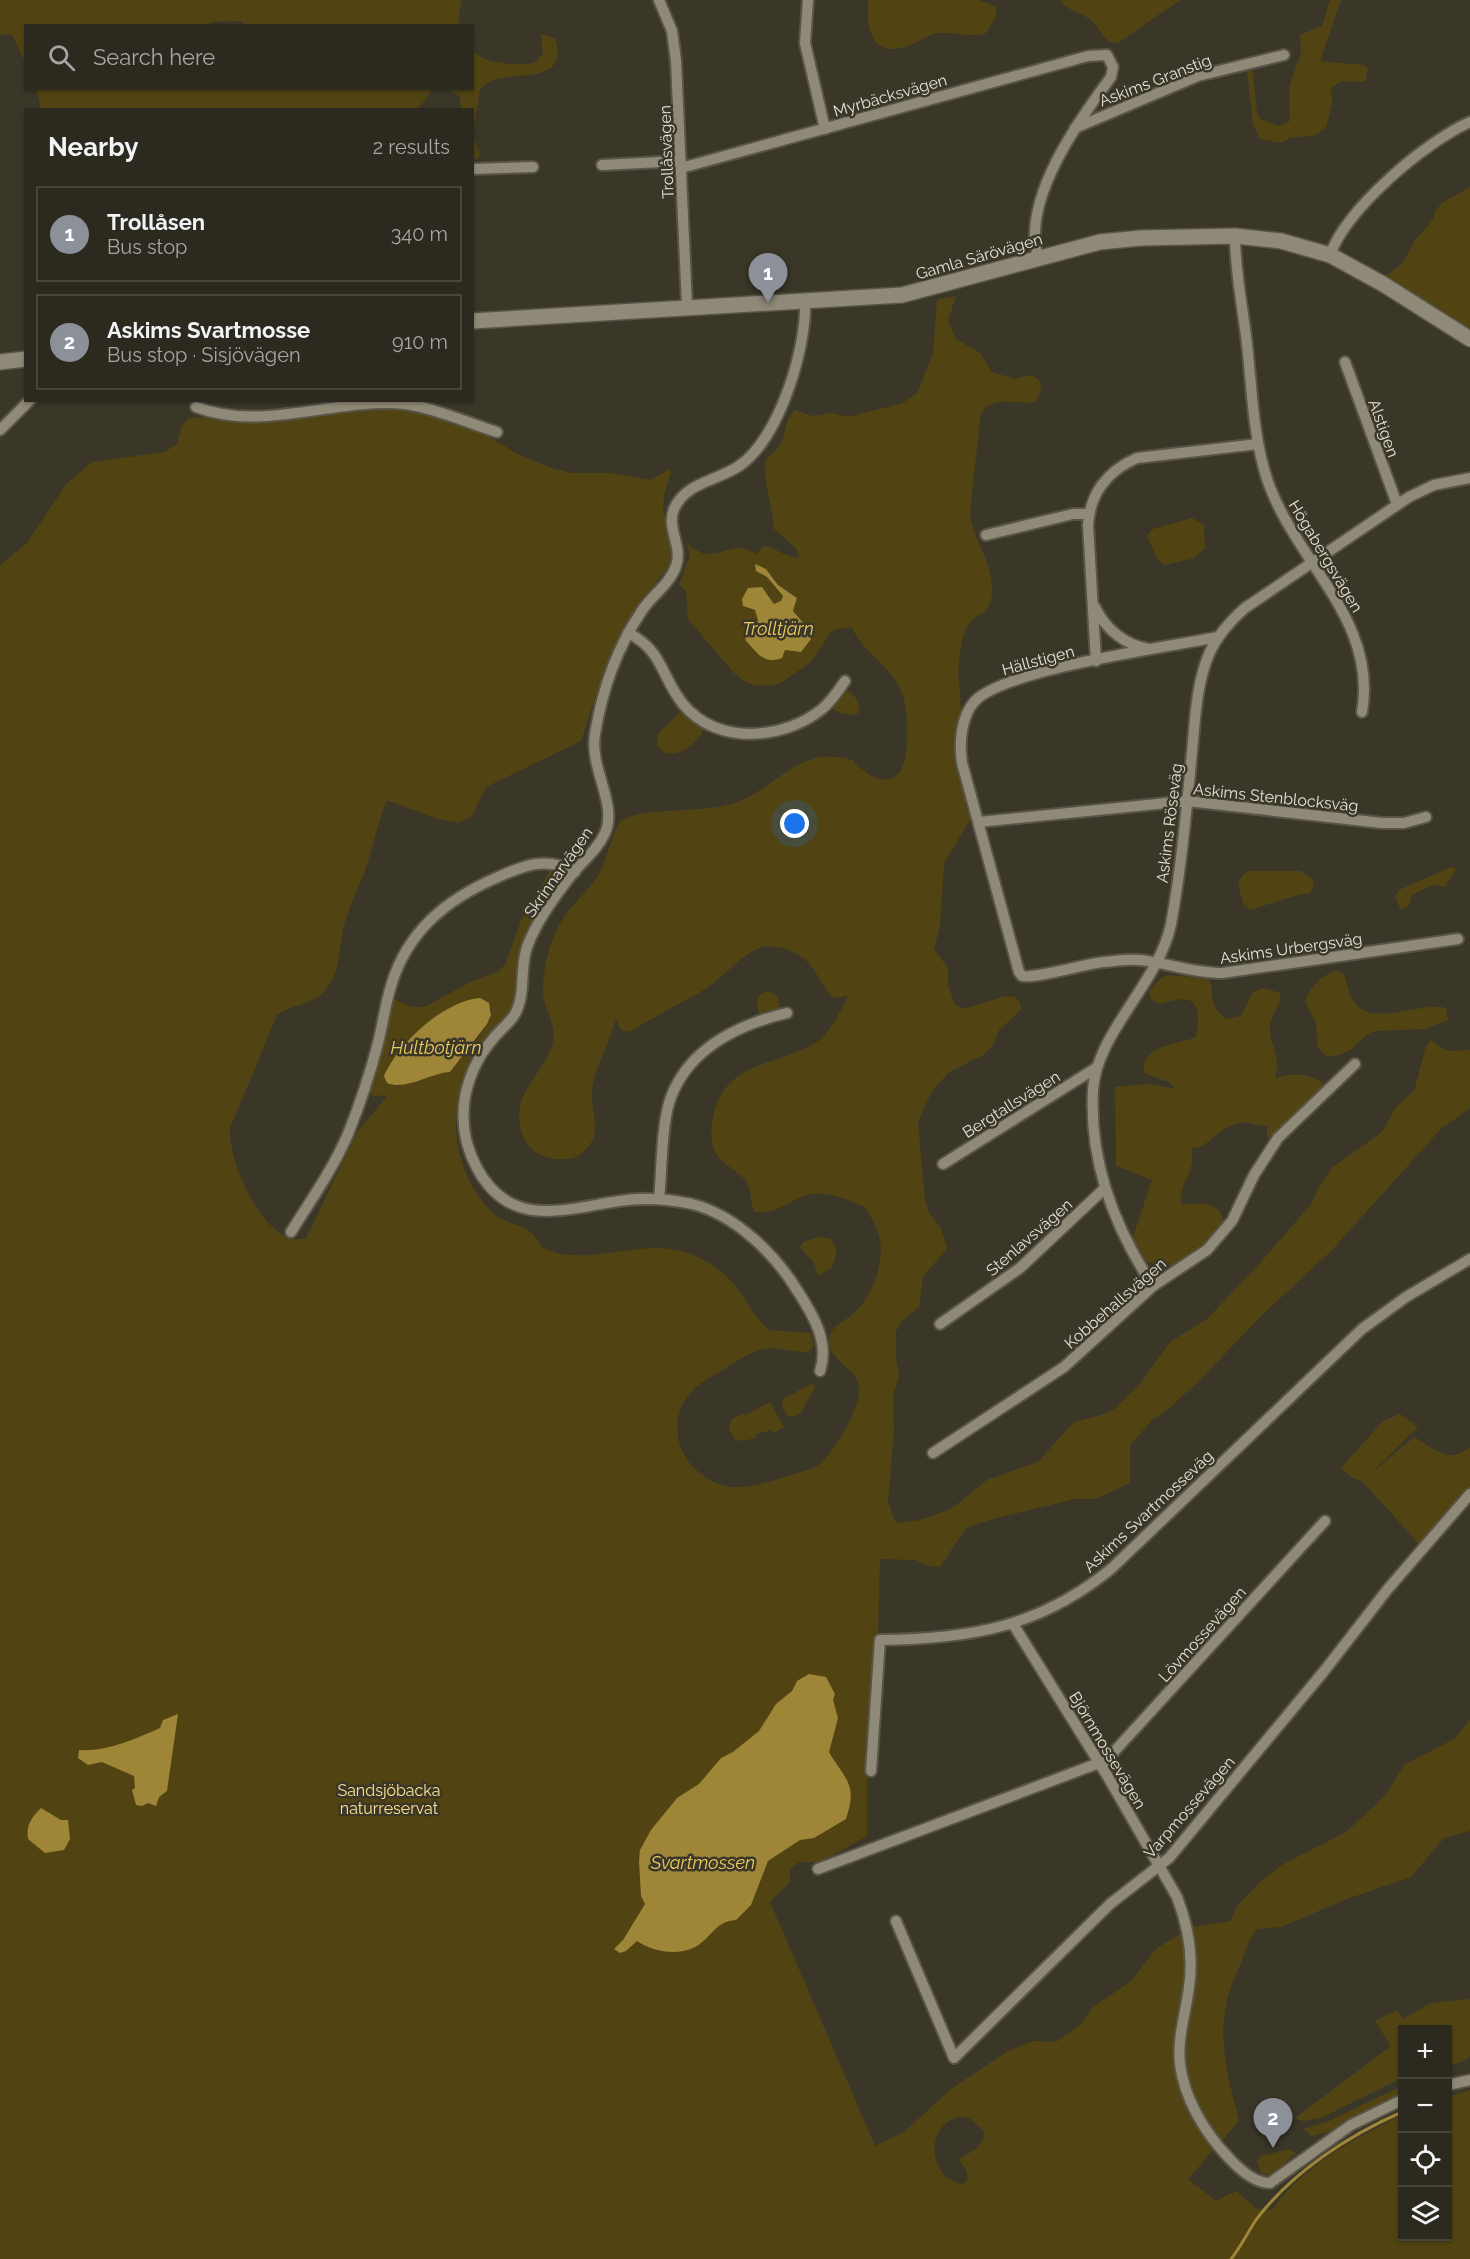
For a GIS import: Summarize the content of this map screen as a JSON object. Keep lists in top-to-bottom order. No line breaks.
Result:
{"streets":{"street":["Askims Granstig","Myrbäcksvägen","Trollåsvägen","Gamla Särövägen","Alstigen","Högabergsvägen","Hällstigen","Askims Stenblocksväg","Askims Röseväg","Skrinnarvägen","Askims Urbergsväg","Bergtallsvägen","Stenlavsvägen","Kobbehallsvägen","Askims Svartmosseväg","Lövmossevägen","Björnmossevägen","Varpmossevägen"]},"crossings":[["Askims Granstig","Myrbäcksvägen"],["Myrbäcksvägen","Trollåsvägen"],["Trollåsvägen","Gamla Särövägen"],["Gamla Särövägen","Högabergsvägen"],["Gamla Särövägen","Skrinnarvägen"],["Alstigen","Askims Röseväg"],["Högabergsvägen","Askims Röseväg"],["Hällstigen","Askims Stenblocksväg"],["Hällstigen","Askims Röseväg"],["Hällstigen","Askims Urbergsväg"],["Askims Stenblocksväg","Askims Röseväg"],["Askims Röseväg","Askims Urbergsväg"],["Askims Röseväg","Bergtallsvägen"],["Askims Röseväg","Stenlavsvägen"],["Askims Röseväg","Kobbehallsvägen"],["Askims Svartmosseväg","Björnmossevägen"],["Lövmossevägen","Björnmossevägen"],["Björnmossevägen","Varpmossevägen"]],"water":["Trolltjärn","Hultbotjärn","Svartmossen"],"parks":["Sandsjöbacka naturreservat"],"page":{"search":"Search here","heading":["Nearby","2 results"],"list":[{"mark":"1","name":"Trollåsen","note":"Bus stop","value":"340 m"},{"mark":"2","name":"Askims Svartmosse","note":"Bus stop · Sisjövägen","value":"910 m"}],"pins":["1","2"],"map_buttons":["+","−"]}}
